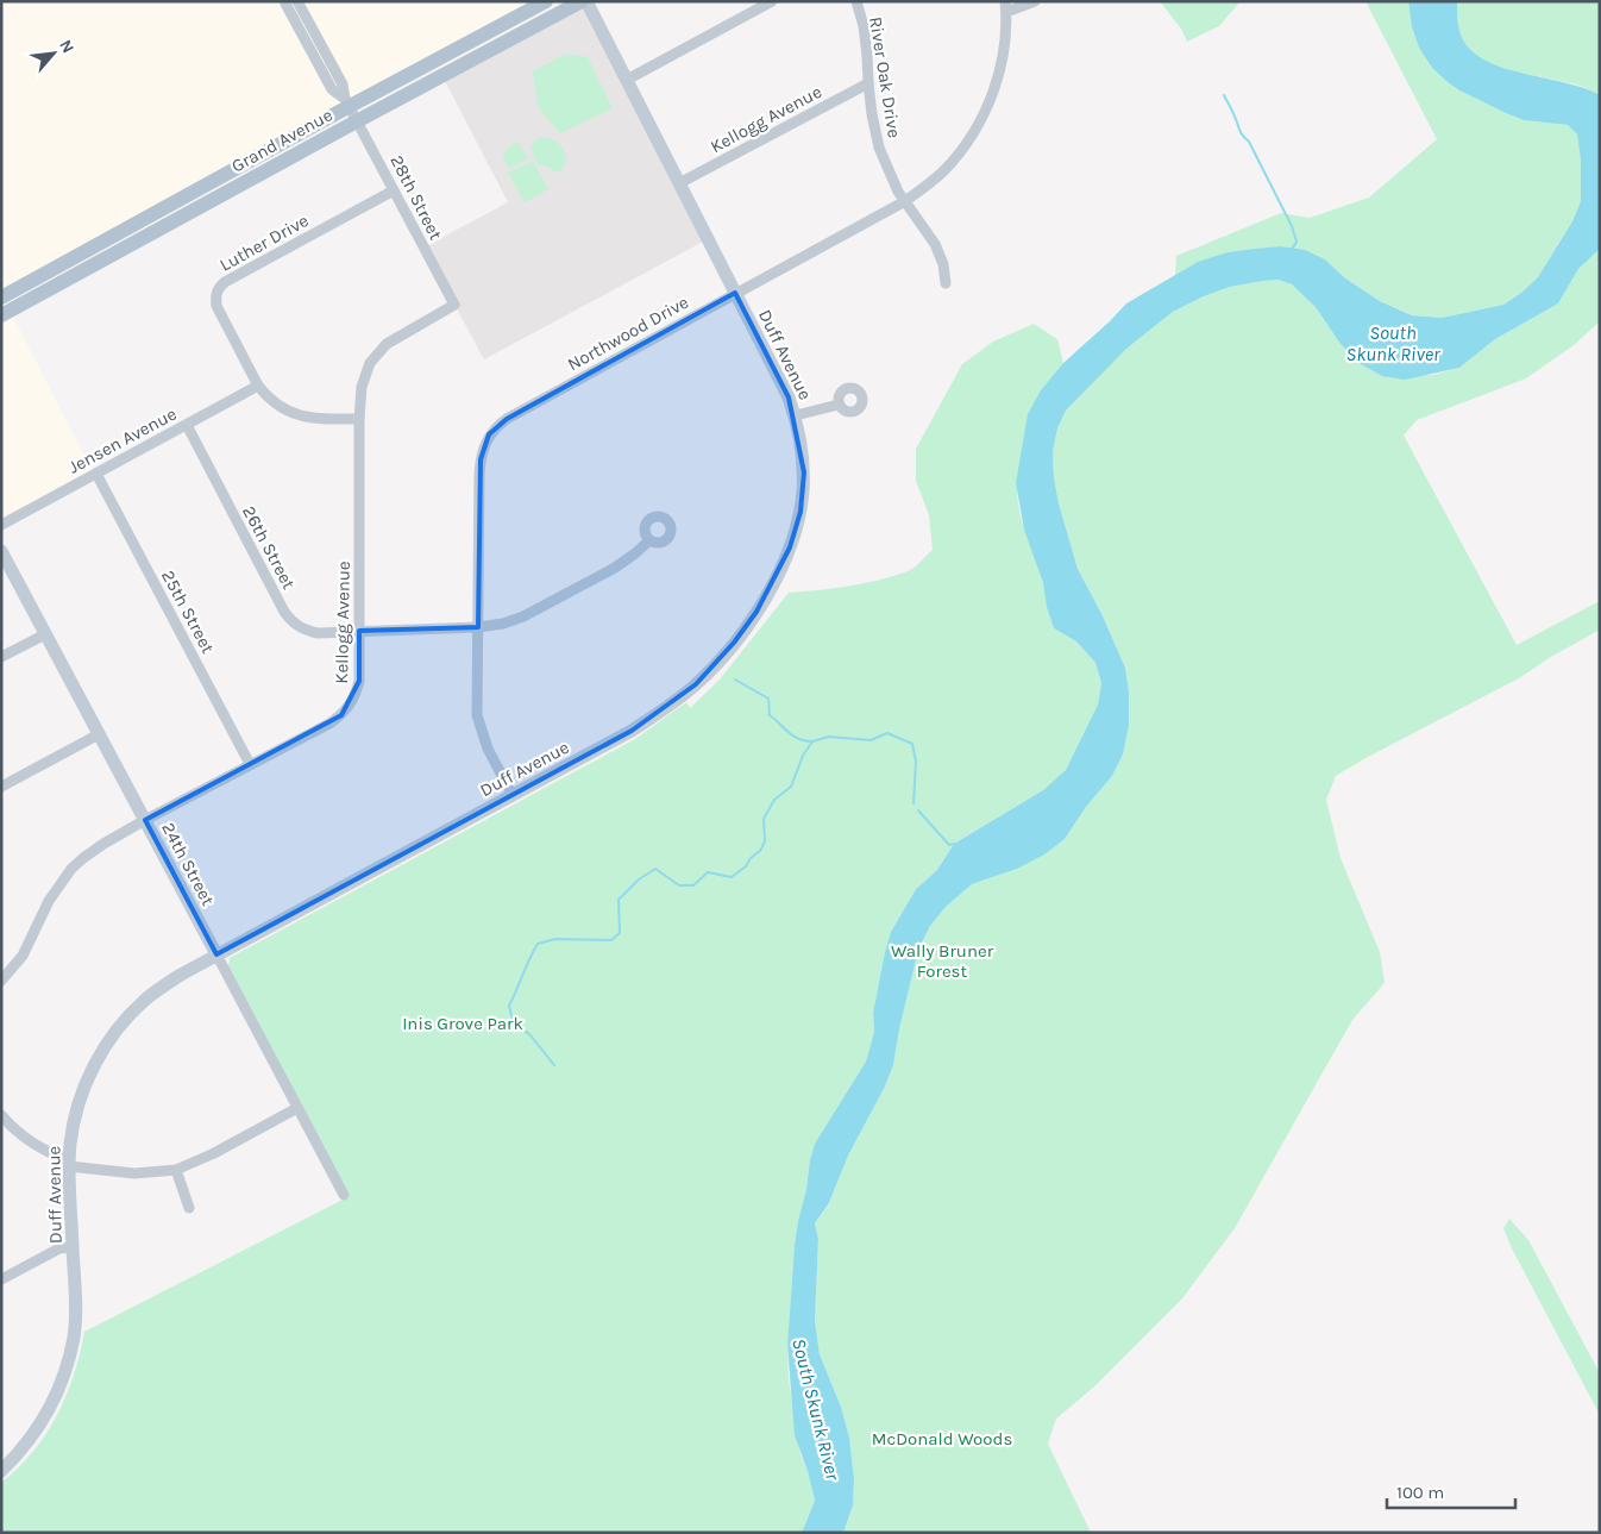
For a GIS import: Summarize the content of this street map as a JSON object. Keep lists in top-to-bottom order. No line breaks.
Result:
{"streets":{"main road":["Grand Avenue","Duff Avenue","24th Street"],"street":["River Oak Drive","Kellogg Avenue","28th Street","Luther Drive","Northwood Drive","Jensen Avenue","26th Street","25th Street"]},"crossings":[["River Oak Drive","Kellogg Avenue"],["River Oak Drive","Northwood Drive"],["Kellogg Avenue","28th Street"],["Kellogg Avenue","Luther Drive"],["Kellogg Avenue","Duff Avenue"],["Kellogg Avenue","26th Street"],["Kellogg Avenue","25th Street"],["Kellogg Avenue","24th Street"],["Grand Avenue","28th Street"],["Grand Avenue","Duff Avenue"],["28th Street","Luther Drive"],["Luther Drive","Jensen Avenue"],["Northwood Drive","Duff Avenue"],["Northwood Drive","26th Street"],["Duff Avenue","24th Street"],["Jensen Avenue","26th Street"],["Jensen Avenue","25th Street"]],"water":["South Skunk River"],"parks":["Wally Bruner Forest","Inis Grove Park","McDonald Woods"],"scale_bar":"100 m","north":"top right"}
